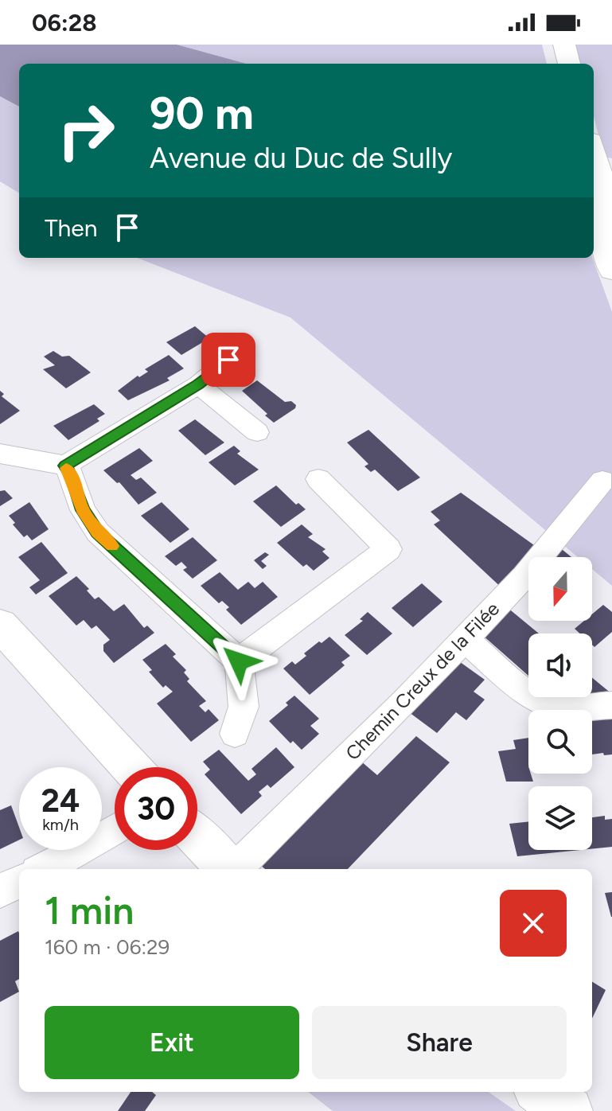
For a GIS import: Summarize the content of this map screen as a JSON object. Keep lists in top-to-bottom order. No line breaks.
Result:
{"streets":{"street":["Chemin Creux de la Filée"]},"north":"bottom","page":{"status":"06:28","turn":["90 m","Avenue du Duc de Sully"],"then":"Then","speed":"24 km/h","limit":"30","heading":["1 min","160 m · 06:29"],"buttons":["Exit","Share"]}}
